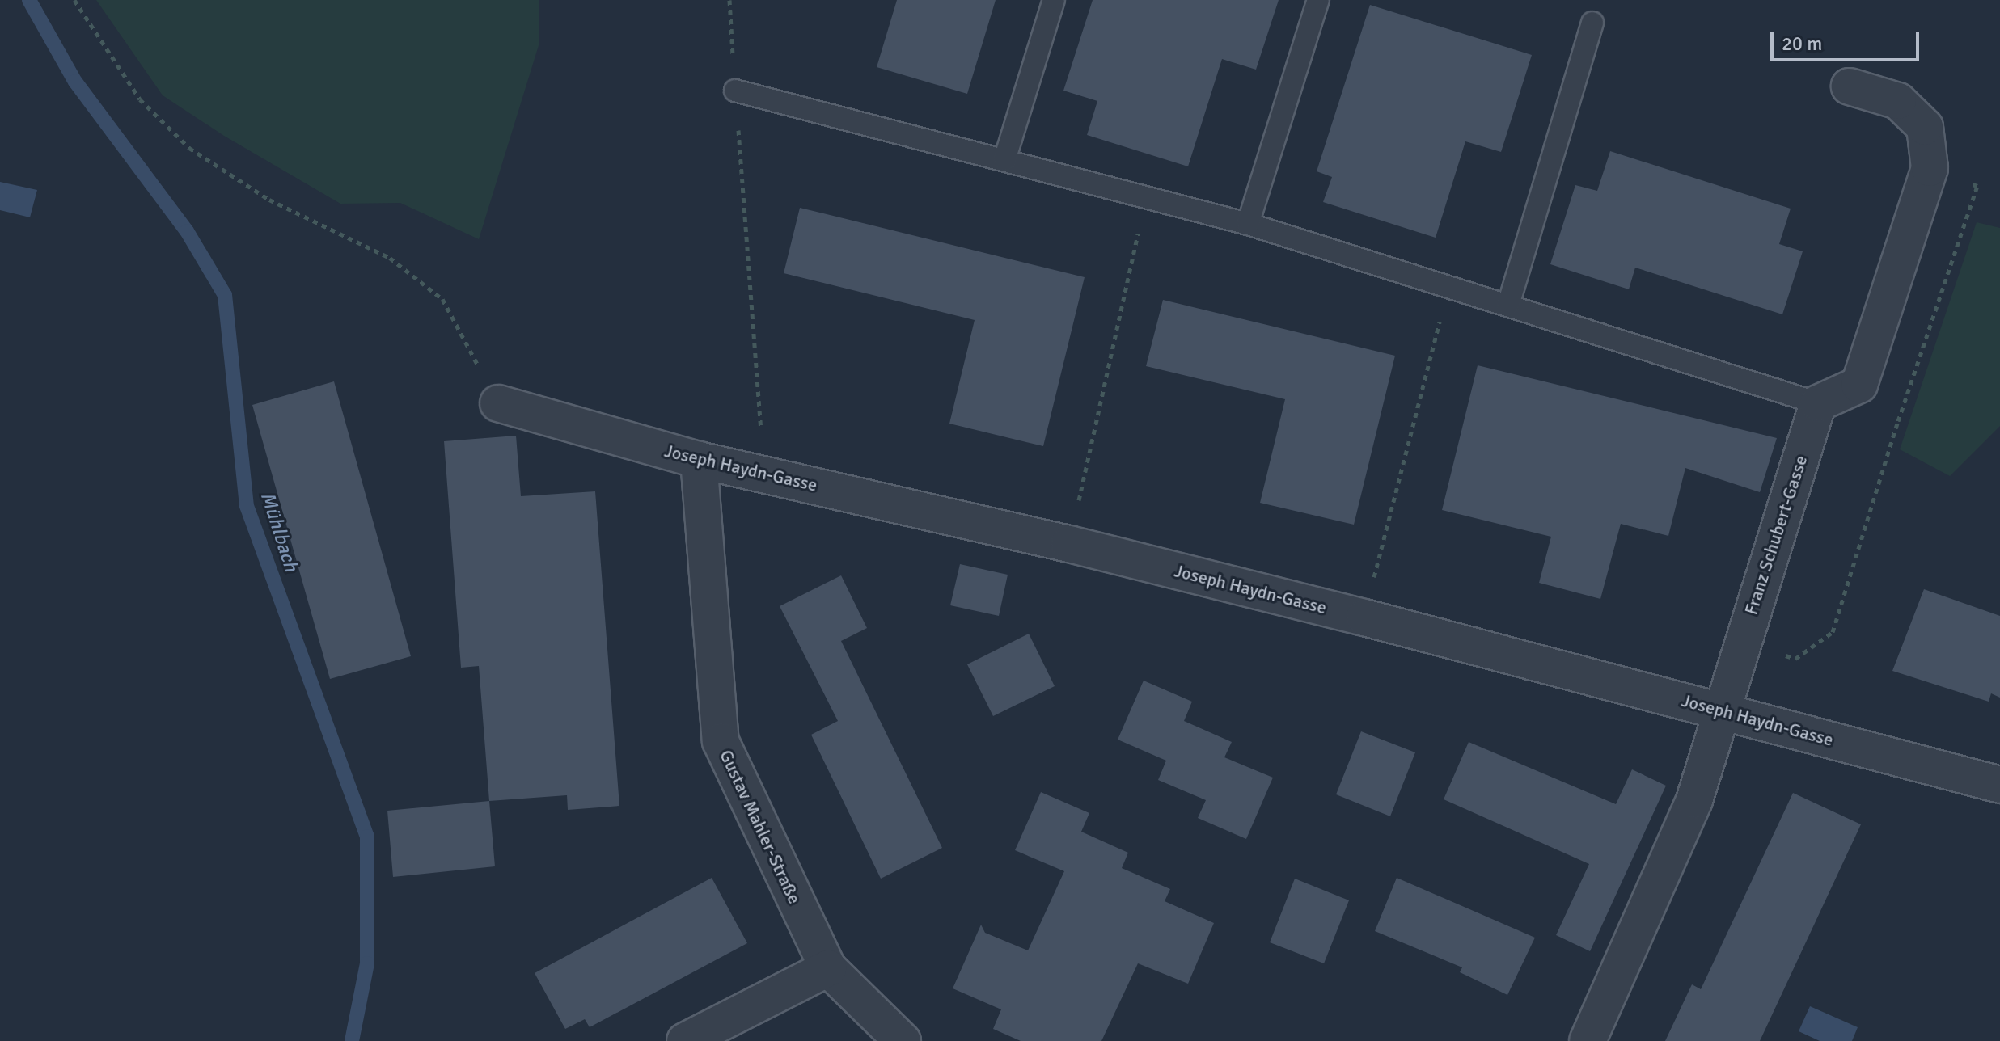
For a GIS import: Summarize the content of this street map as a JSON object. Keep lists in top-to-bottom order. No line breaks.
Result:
{"streets":{"street":["Joseph Haydn-Gasse","Franz Schubert-Gasse","Gustav Mahler-Straße"]},"crossings":[["Joseph Haydn-Gasse","Franz Schubert-Gasse"],["Joseph Haydn-Gasse","Gustav Mahler-Straße"]],"water":["Mühlbach"],"scale_bar":"20 m"}
